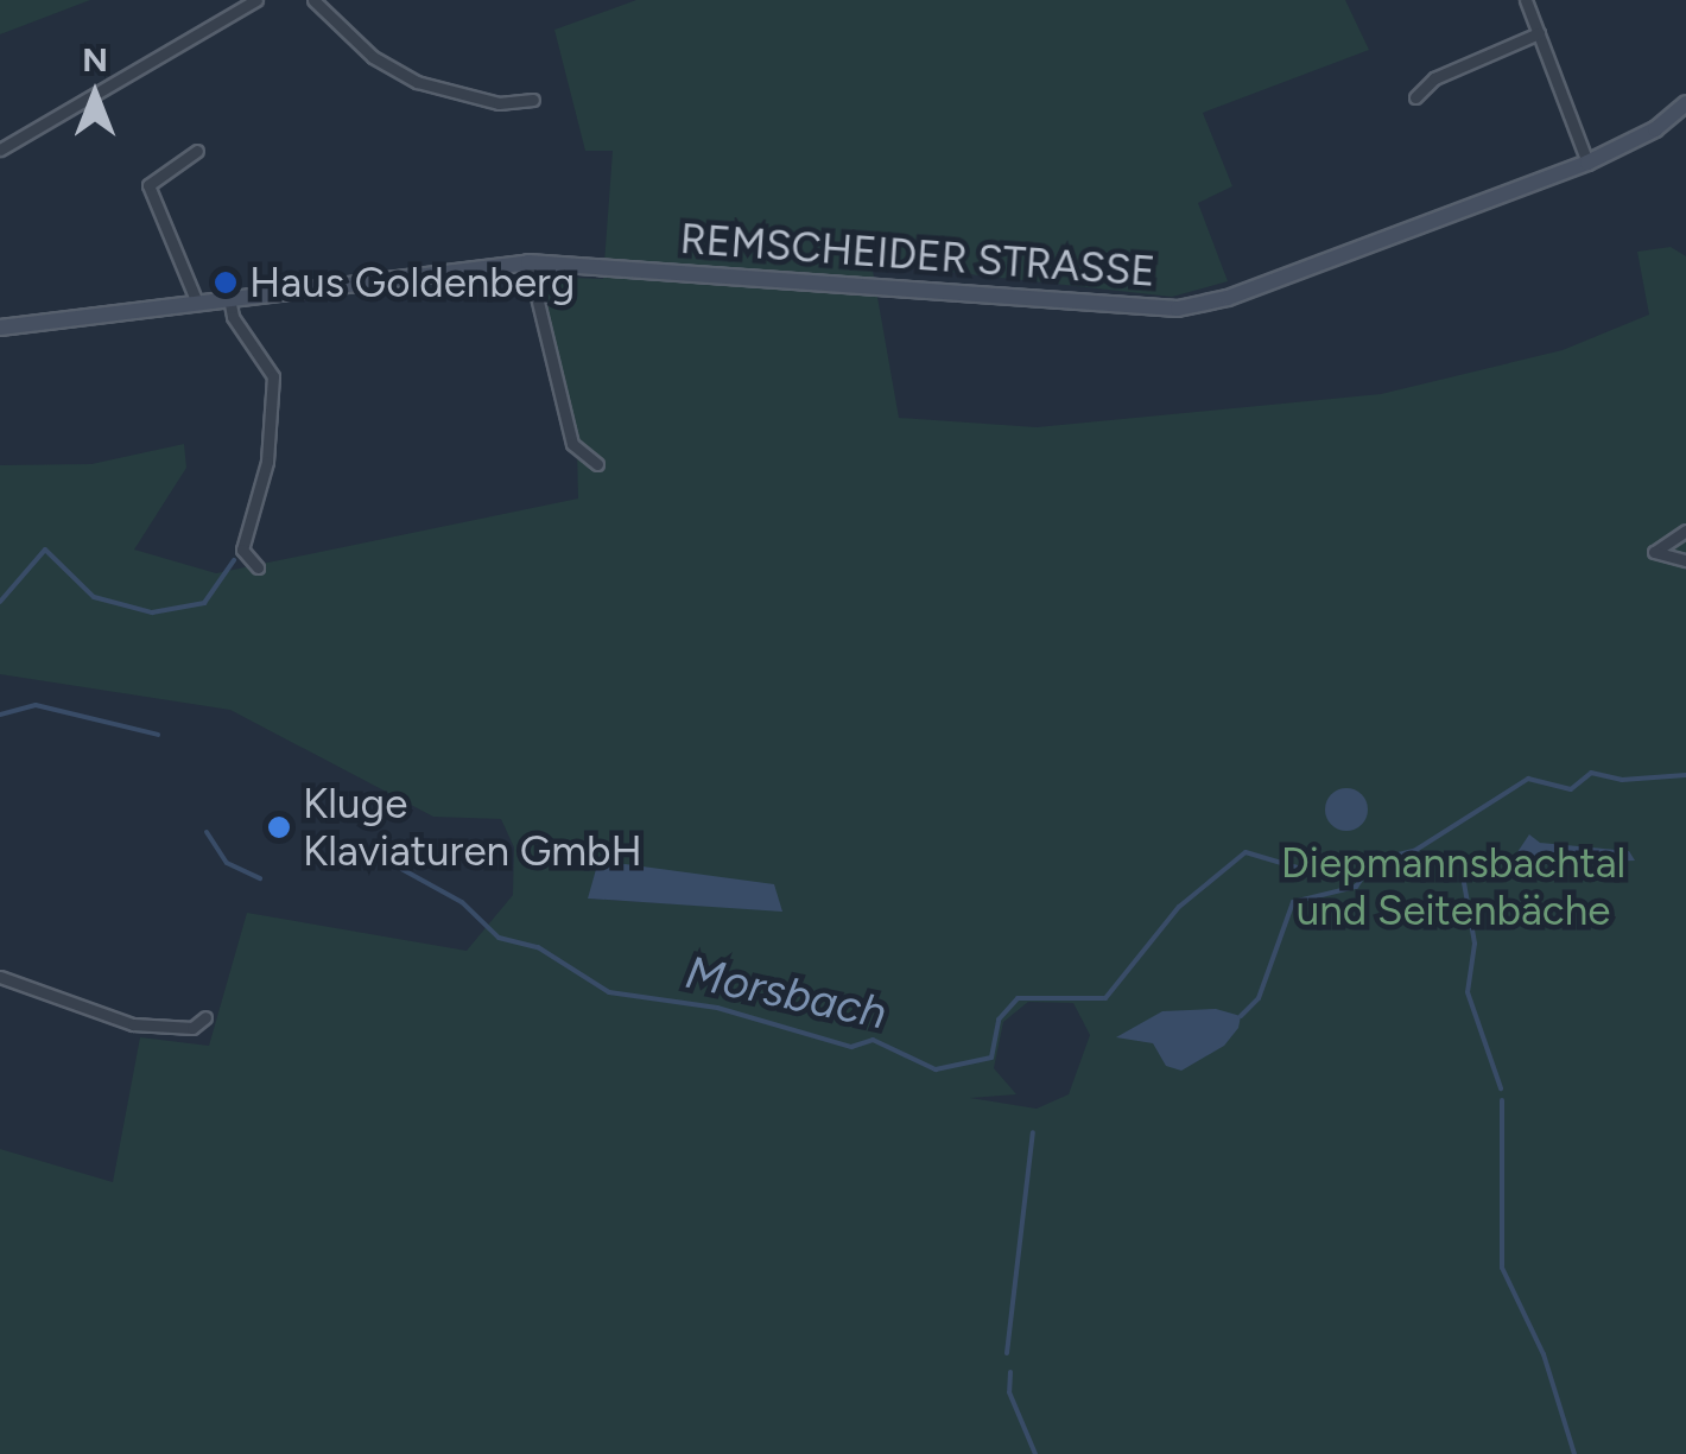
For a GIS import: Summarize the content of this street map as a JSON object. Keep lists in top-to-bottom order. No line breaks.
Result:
{"streets":{"main road":["REMSCHEIDER STRASSE"]},"water":["Morsbach"],"parks":["Diepmannsbachtal und Seitenbäche"],"places":["Haus Goldenberg","Kluge Klaviaturen GmbH"],"north":"top"}
